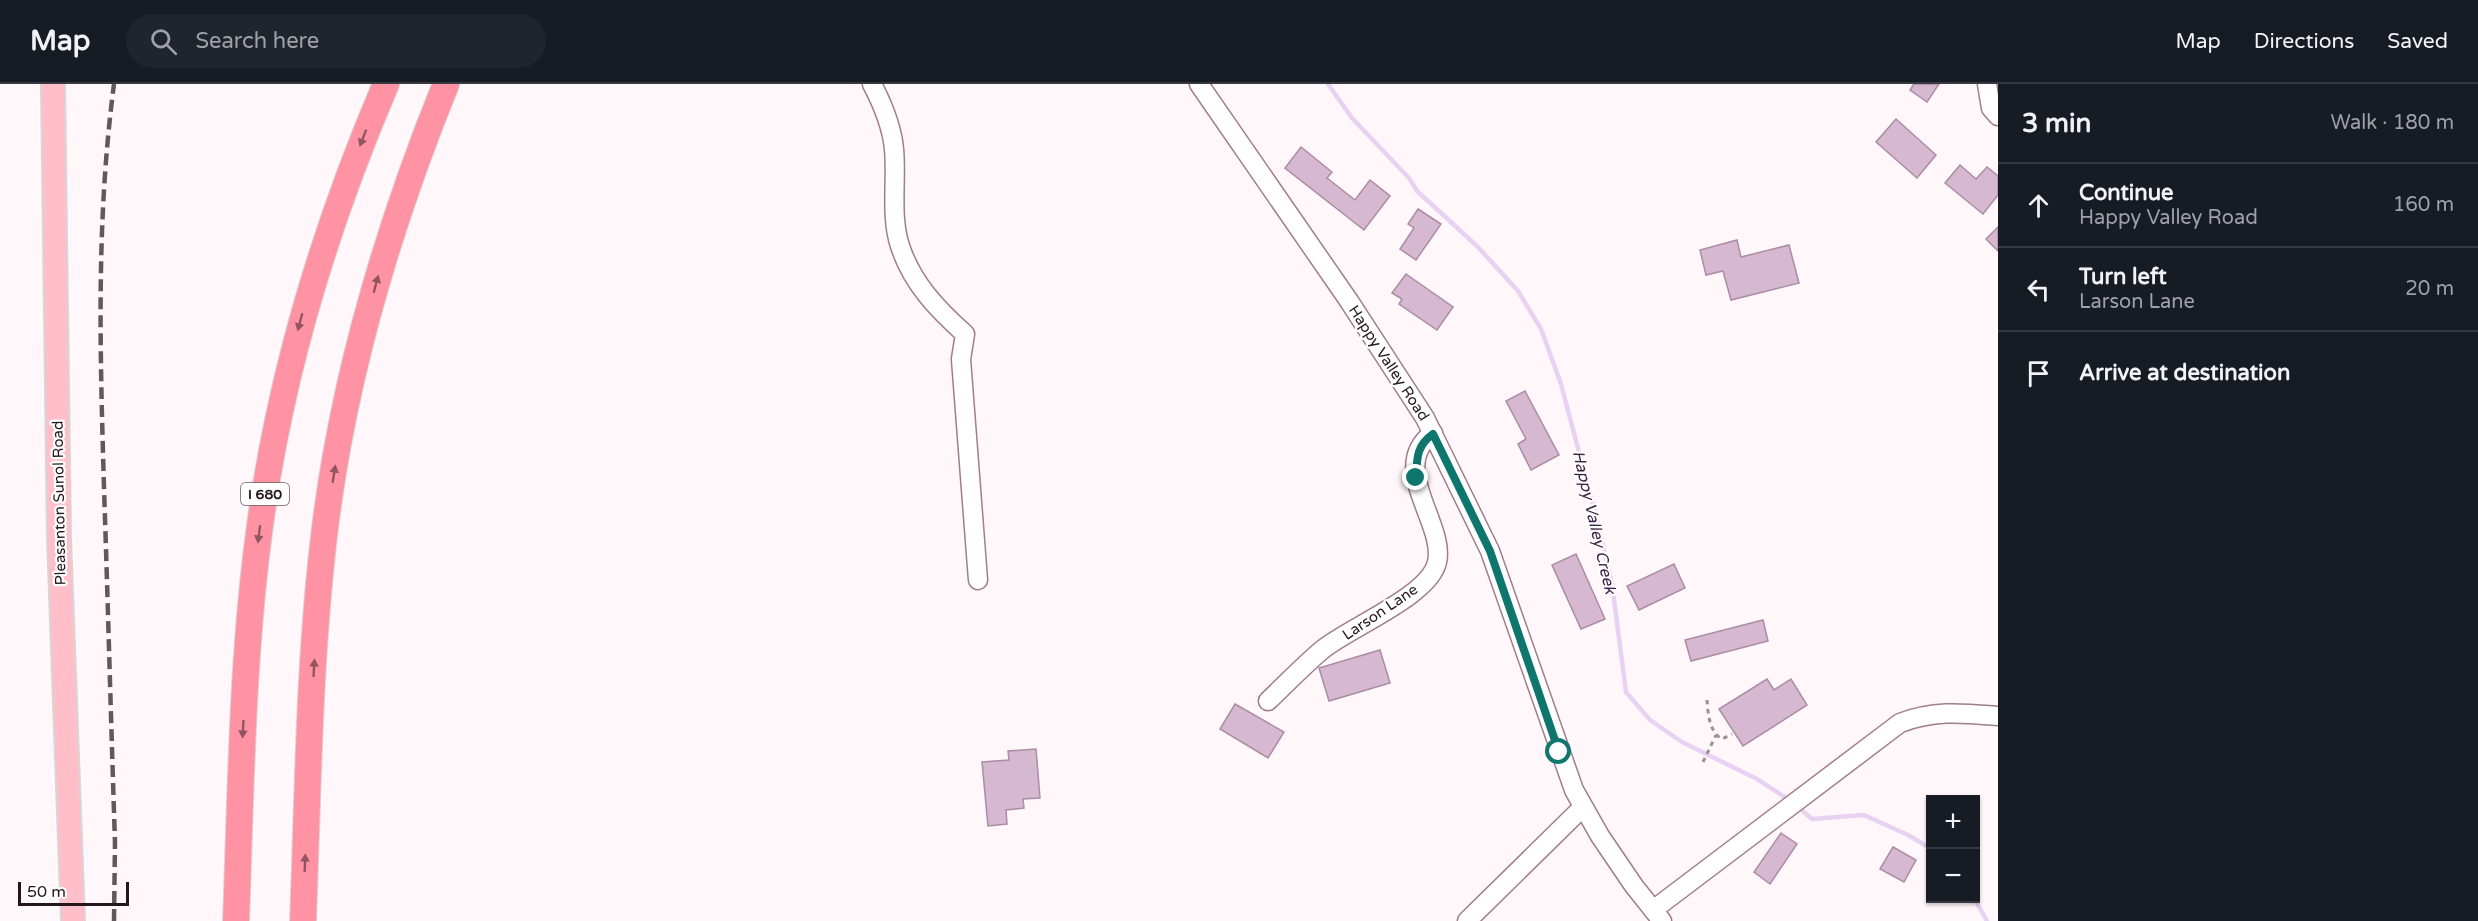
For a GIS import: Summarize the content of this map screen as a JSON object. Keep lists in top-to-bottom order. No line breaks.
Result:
{"streets":{"highway":["I 680"],"main road":["Pleasanton Sunol Road"],"street":["Happy Valley Road","Larson Lane"]},"crossings":[["Happy Valley Road","Larson Lane"]],"water":["Happy Valley Creek"],"scale_bar":"50 m","page":{"header":"Map","search":"Search here","nav":["Map","Directions","Saved"],"heading":["3 min","Walk · 180 m"],"list":[["Continue","Happy Valley Road","160 m"],["Turn left","Larson Lane","20 m"],"Arrive at destination"],"map_buttons":["+","−"],"scale":"50 m"}}
